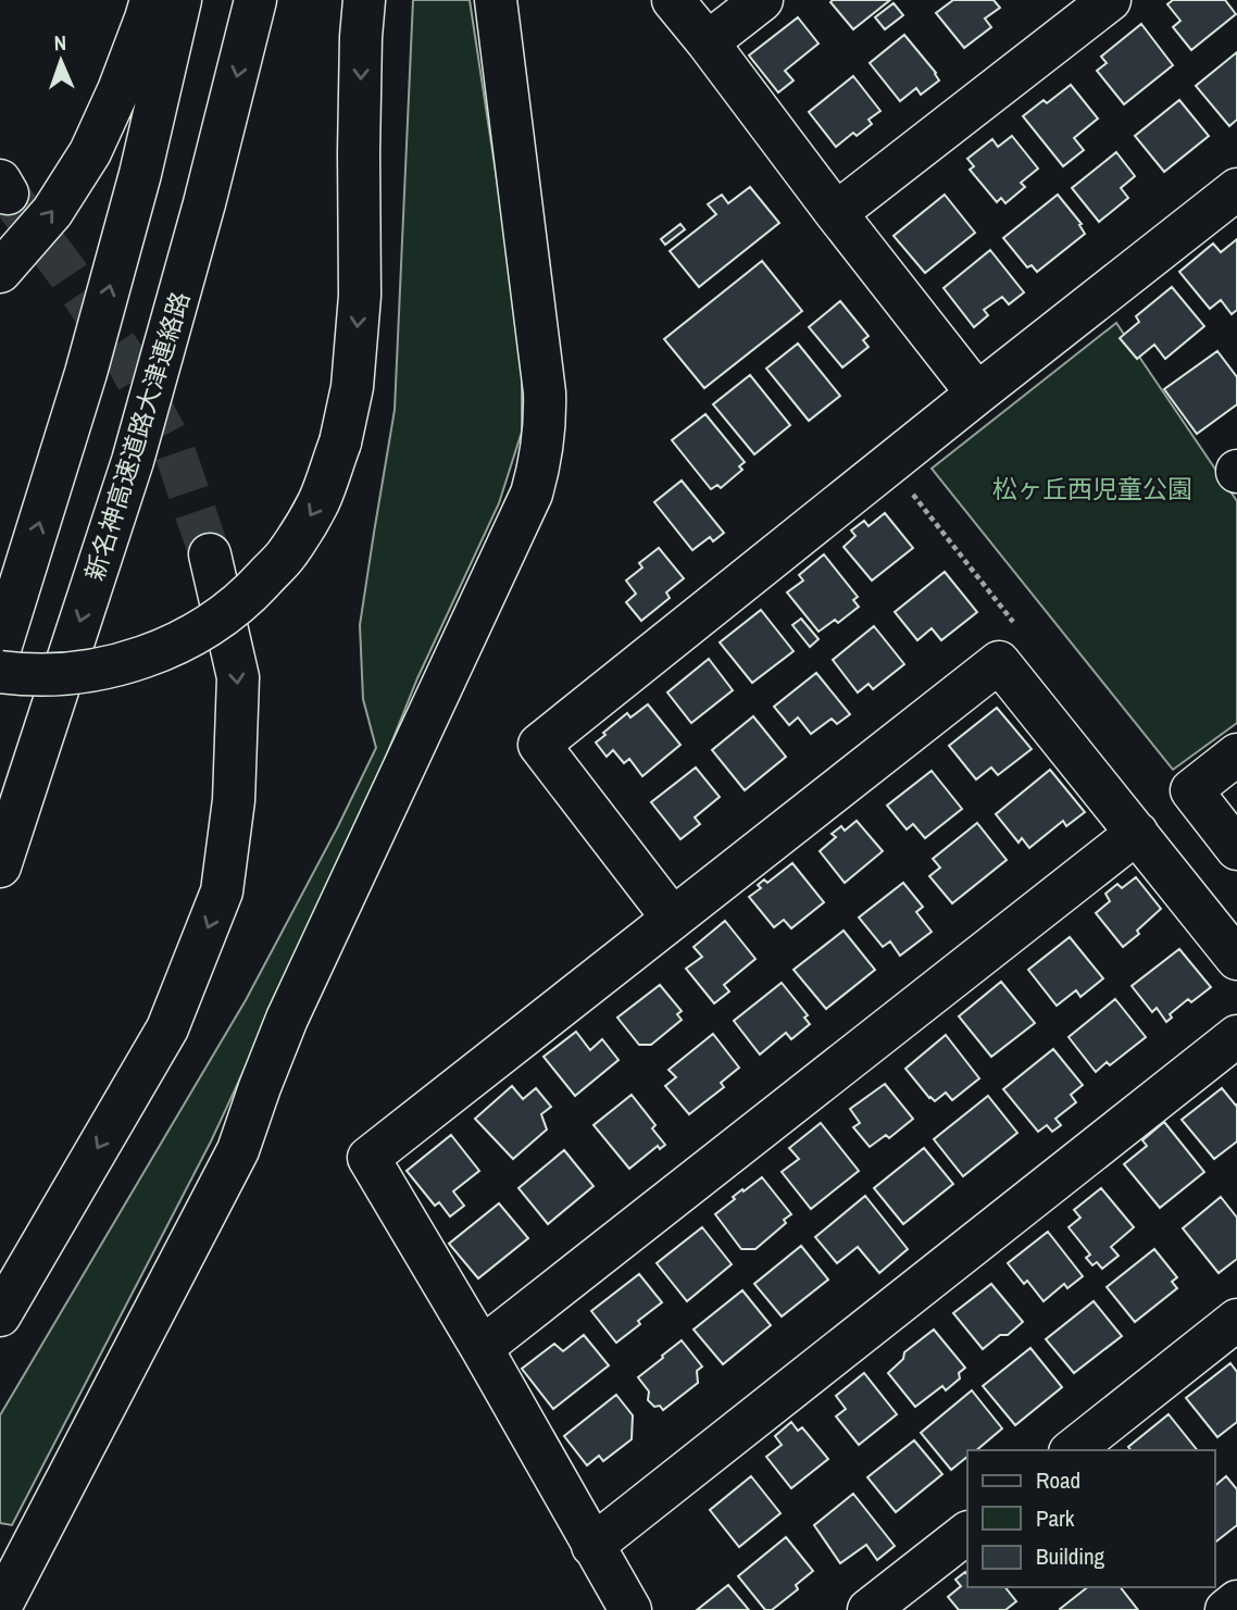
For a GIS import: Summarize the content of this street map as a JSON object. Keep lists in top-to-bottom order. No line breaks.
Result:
{"streets":{"main road":["新名神高速道路大津連絡路"]},"parks":["松ヶ丘西児童公園"],"legend":["Road","Park","Building"],"north":"top"}
